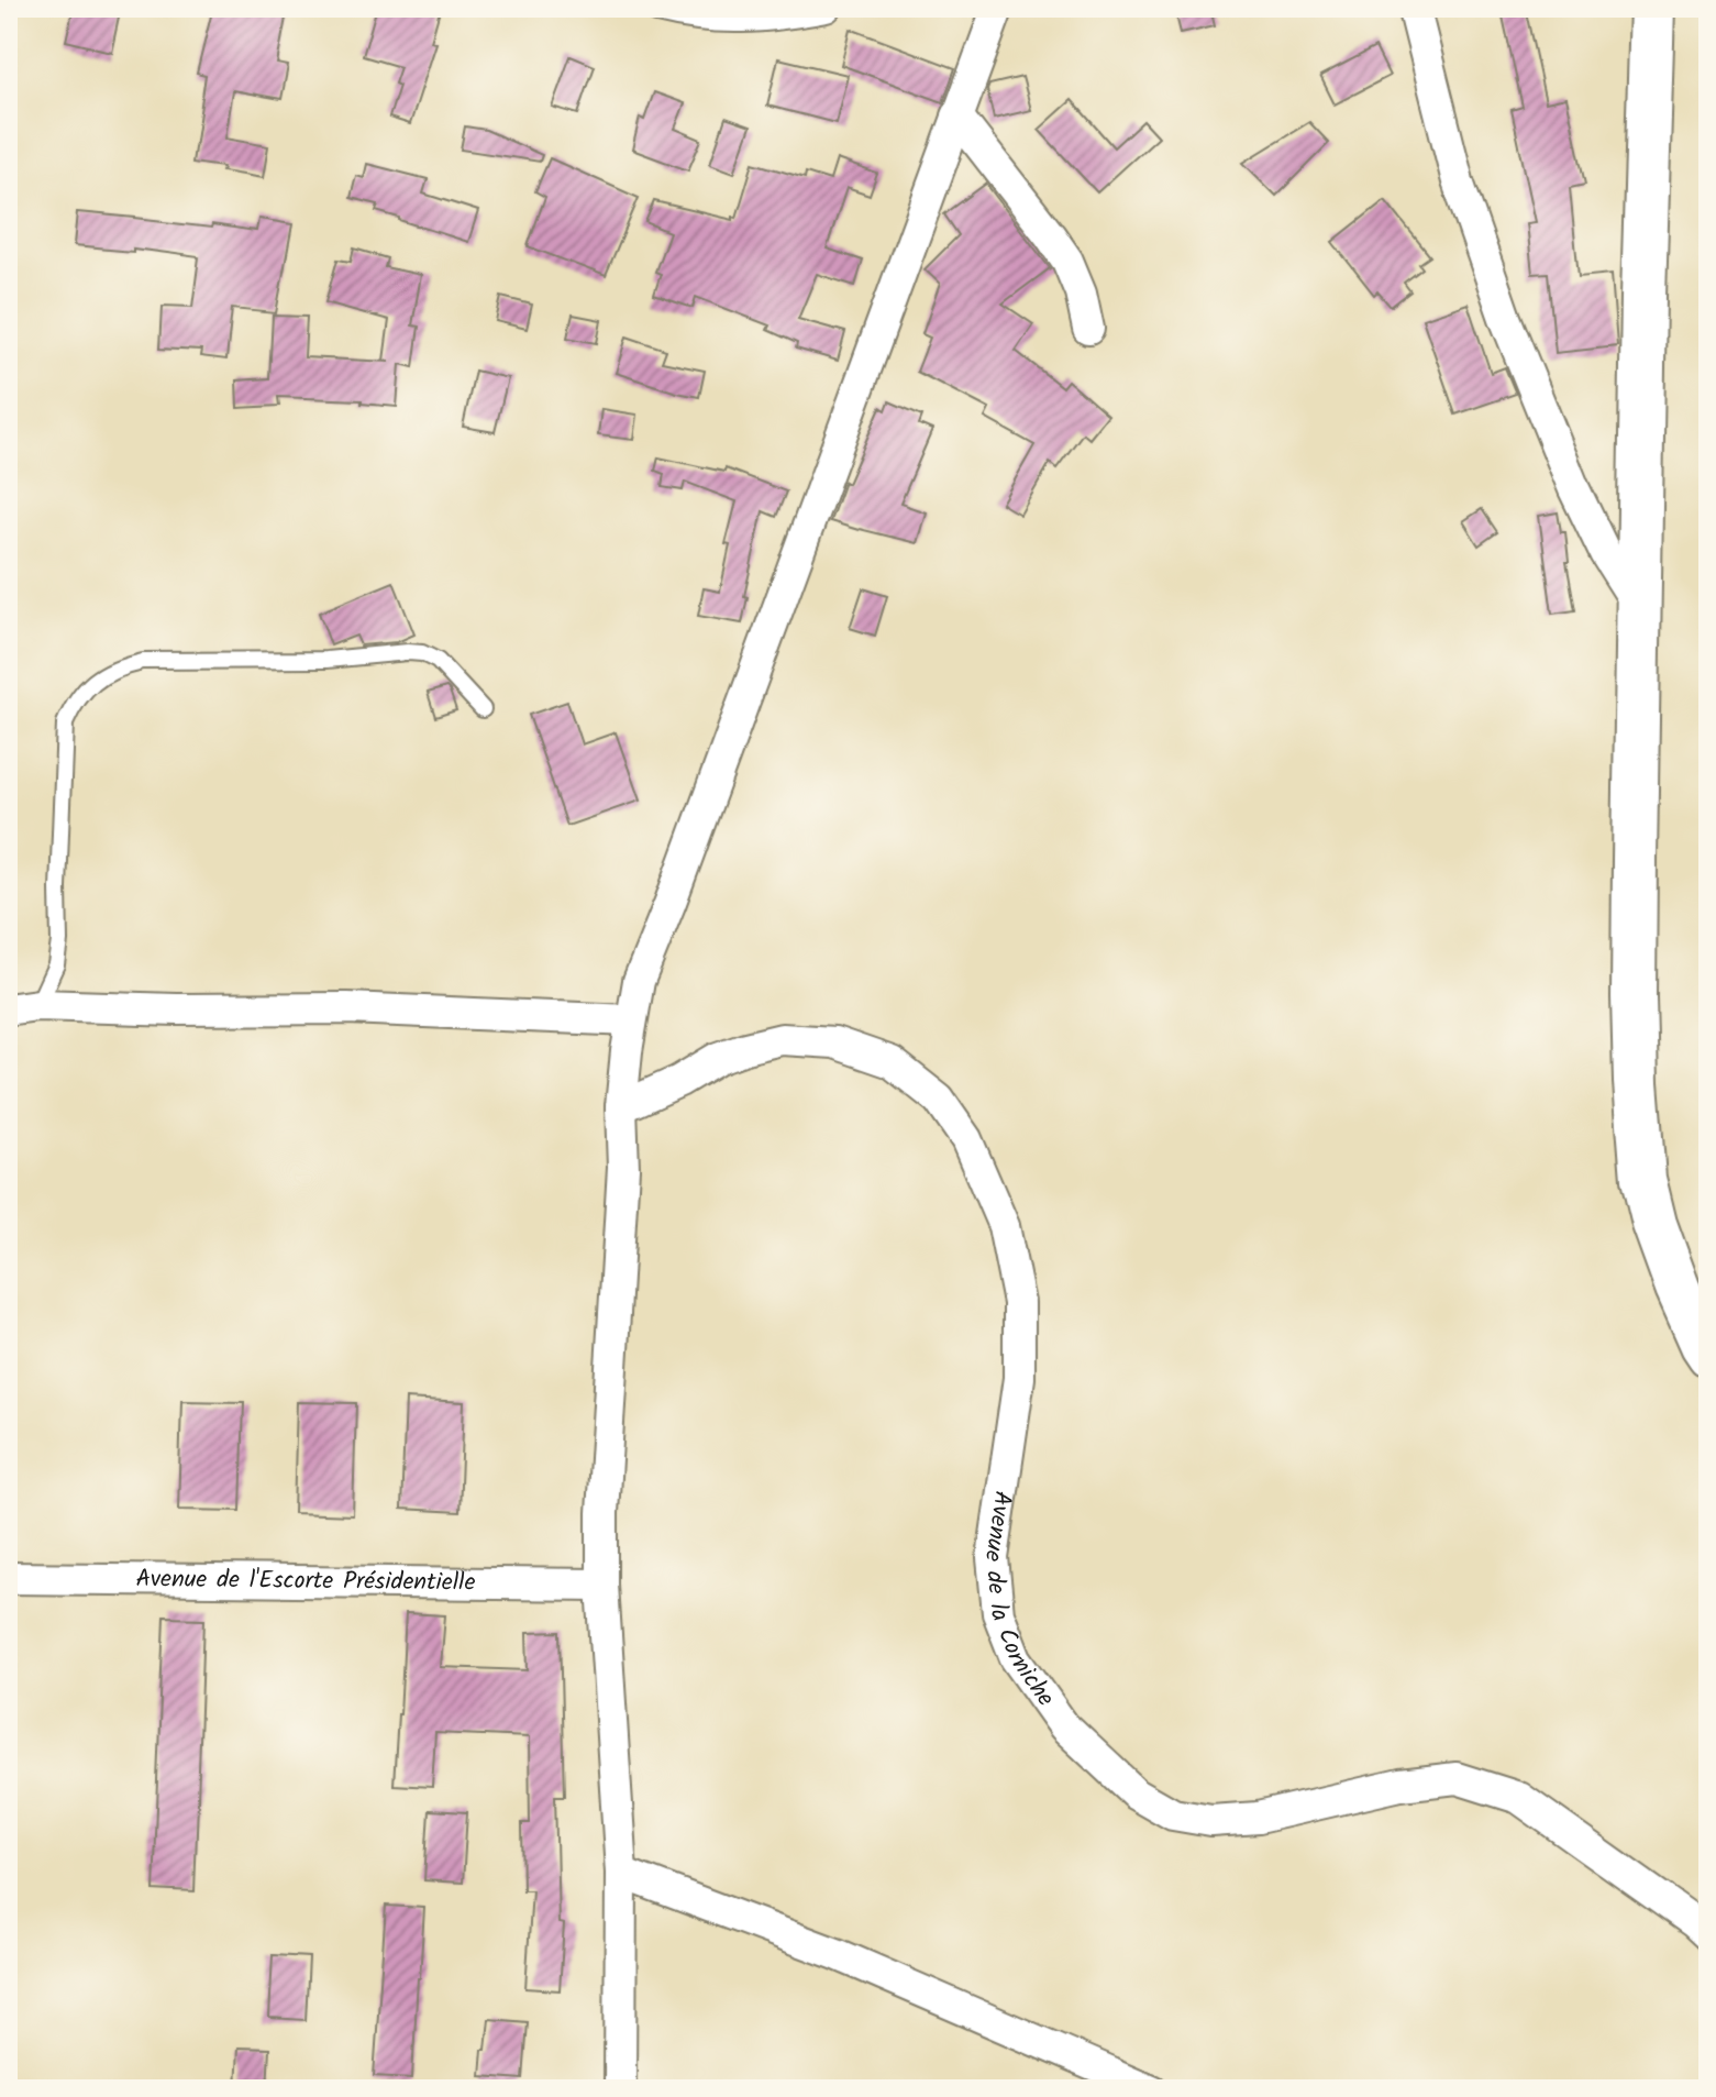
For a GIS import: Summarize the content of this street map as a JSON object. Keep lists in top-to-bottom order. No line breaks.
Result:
{"streets":{"street":["Avenue de l'Escorte Présidentielle","Avenue de la Corniche"]}}
